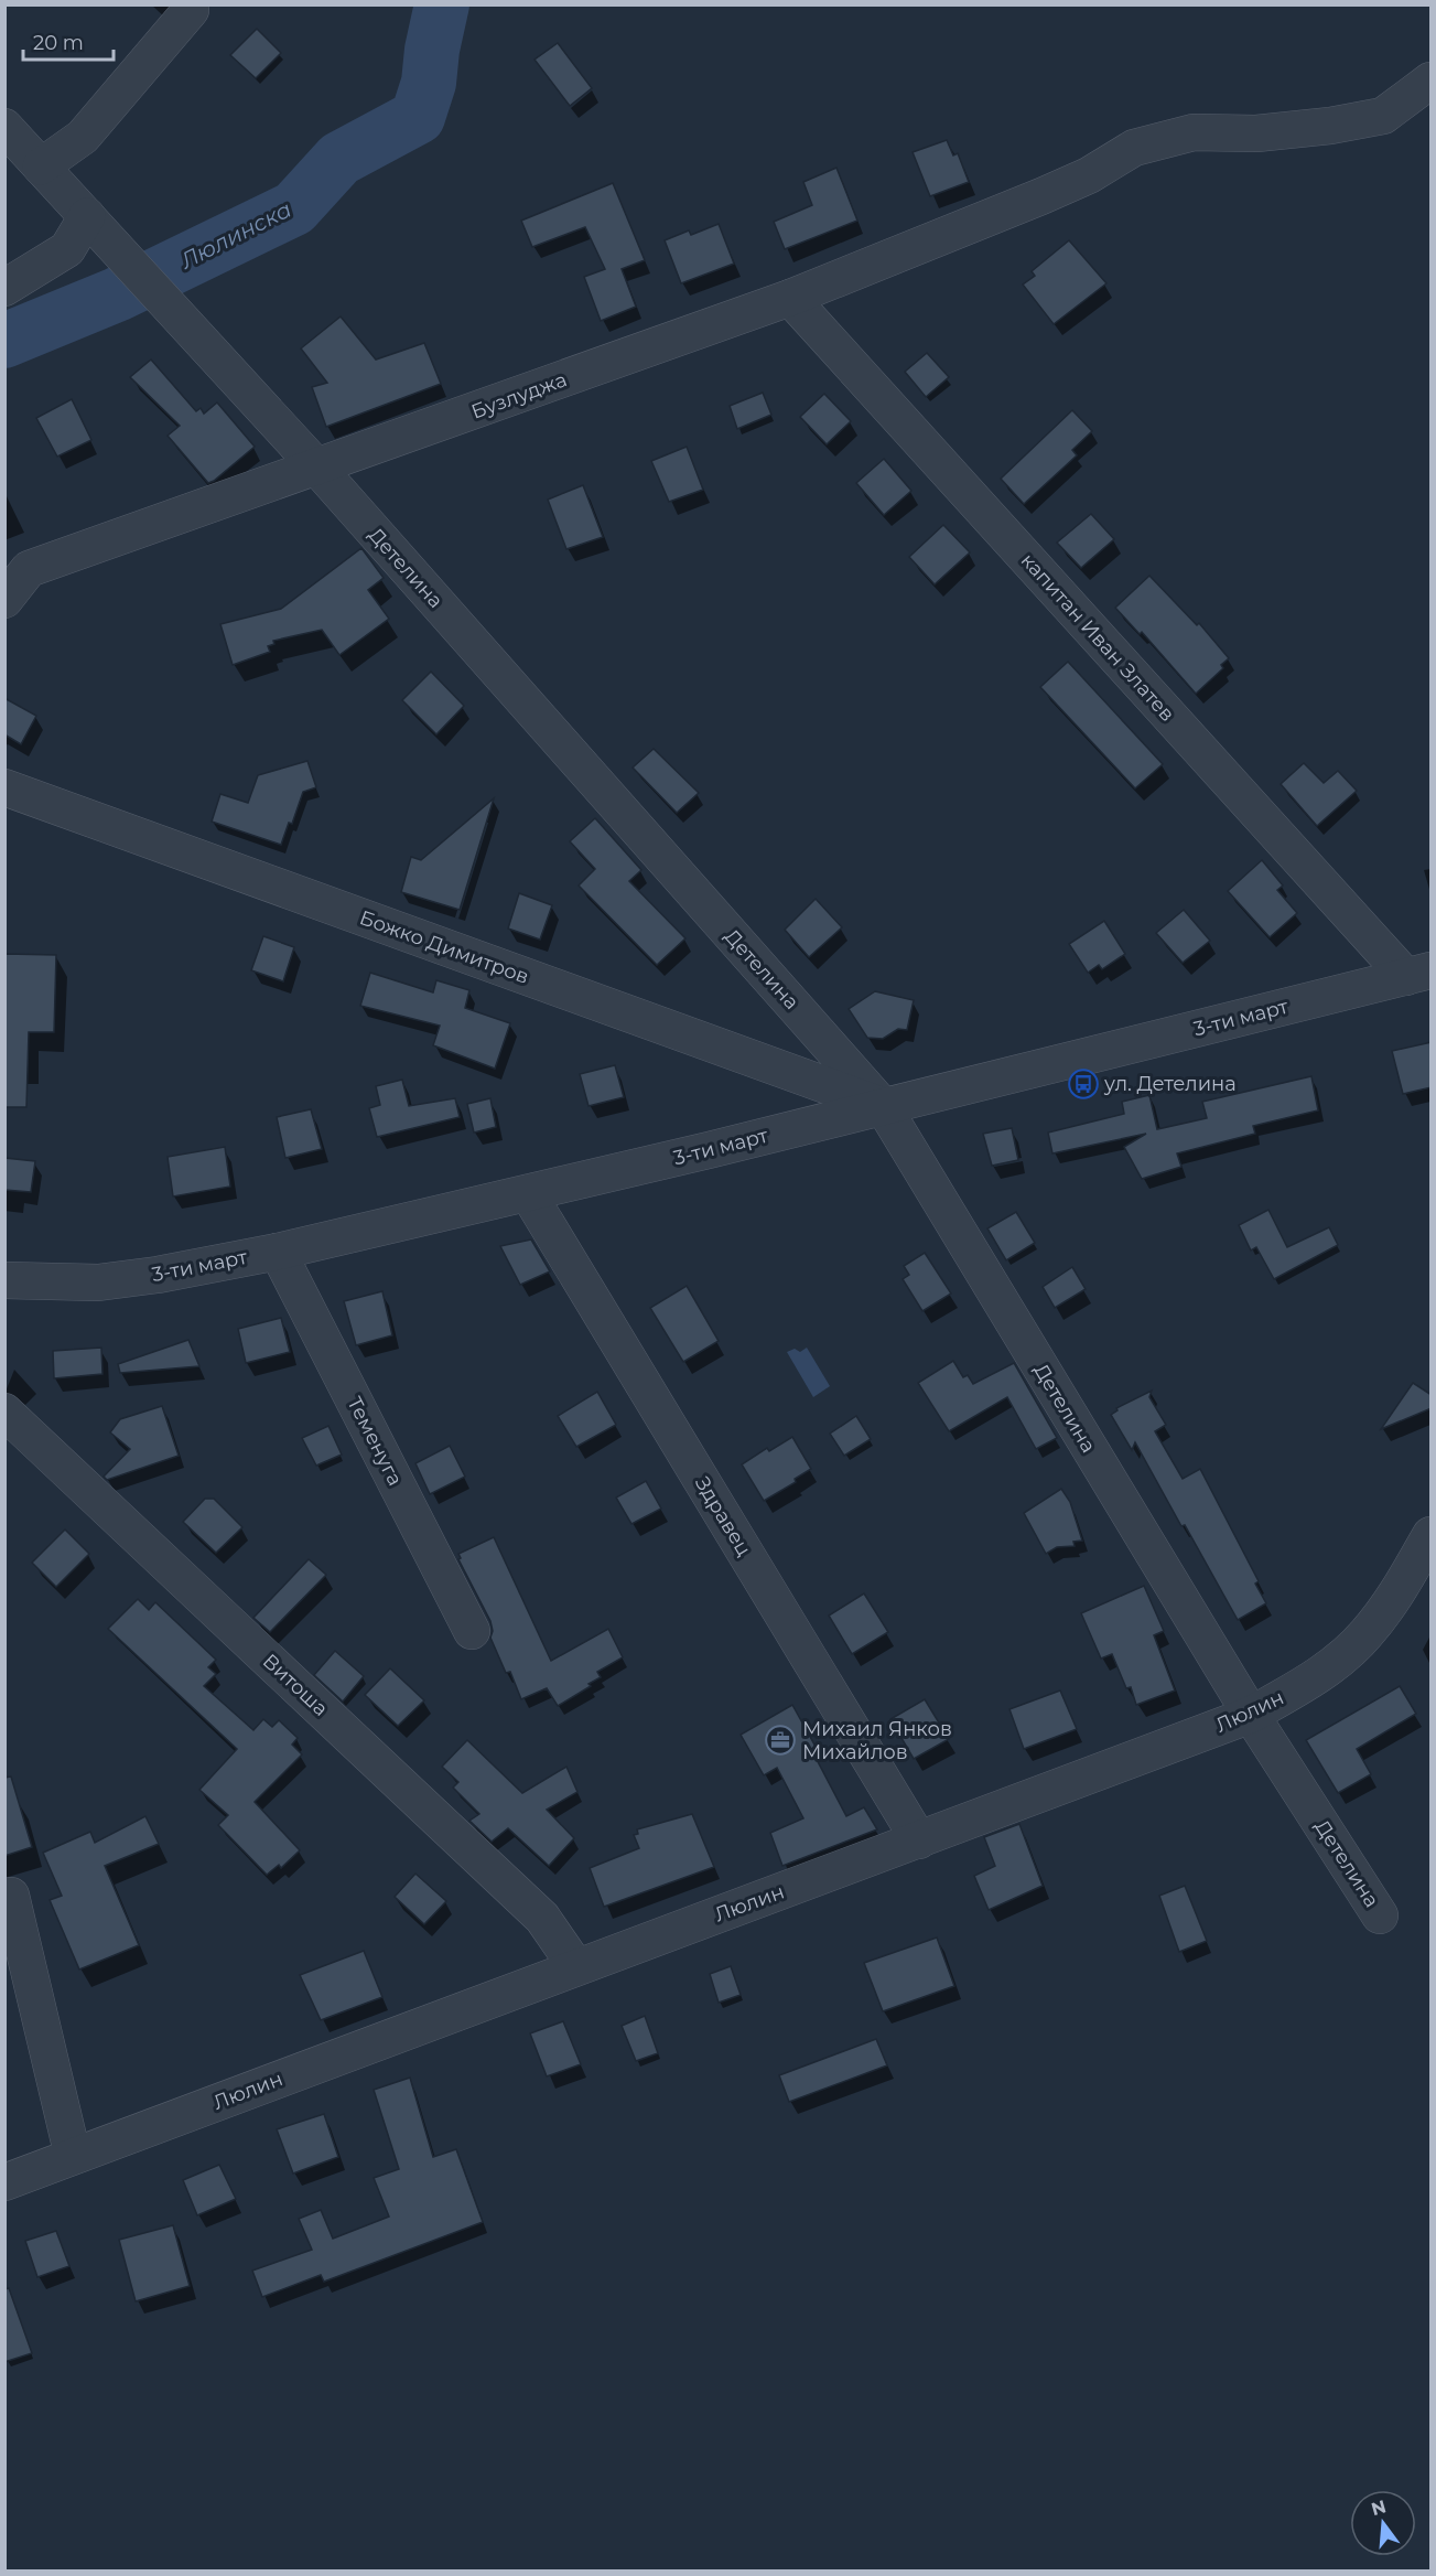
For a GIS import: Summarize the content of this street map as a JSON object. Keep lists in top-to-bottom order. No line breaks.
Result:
{"streets":{"street":["Бузлуджа","Детелина","капитан Иван Златев","Божко Димитров","3-ти март","Теменуга","Здравец","Витоша","Люлин"]},"crossings":[["Бузлуджа","Детелина"],["Бузлуджа","капитан Иван Златев"],["Детелина","Божко Димитров"],["Детелина","3-ти март"],["Детелина","Люлин"],["капитан Иван Златев","3-ти март"],["Божко Димитров","3-ти март"],["3-ти март","Теменуга"],["3-ти март","Здравец"],["Здравец","Люлин"],["Витоша","Люлин"]],"water":["Люлинска"],"places":{"bus stop":["ул. Детелина"],"office":["Михаил Янков Михайлов"]},"scale_bar":"20 m","north":"top"}
